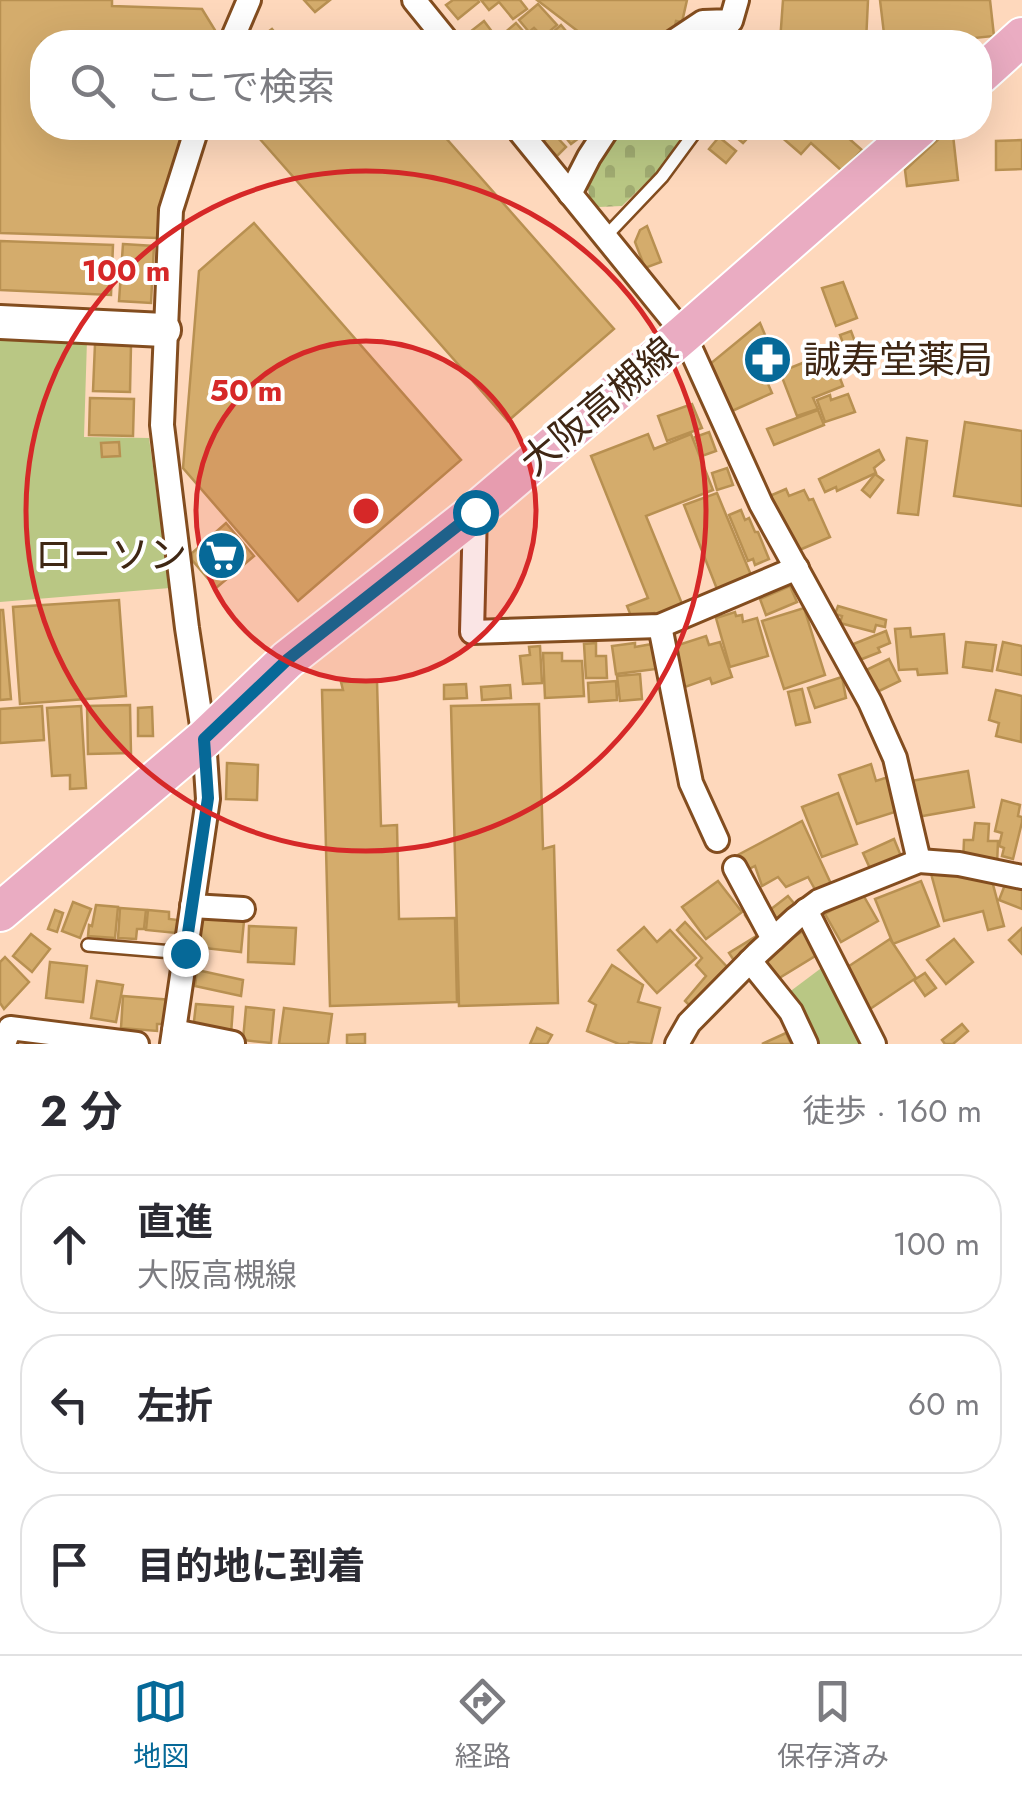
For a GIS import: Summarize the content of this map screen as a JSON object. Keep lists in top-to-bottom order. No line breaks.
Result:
{"streets":{"main road":["大阪高槻線"]},"places":{"pharmacy":["誠寿堂薬局"],"supermarket":["ローソン"]},"page":{"search":"ここで検索","heading":["2 分","徒歩 · 160 m"],"list":[["直進","大阪高槻線","100 m"],["左折","60 m"],"目的地に到着"],"nav":["地図","経路","保存済み"]},"rings":["100 m","50 m"]}
